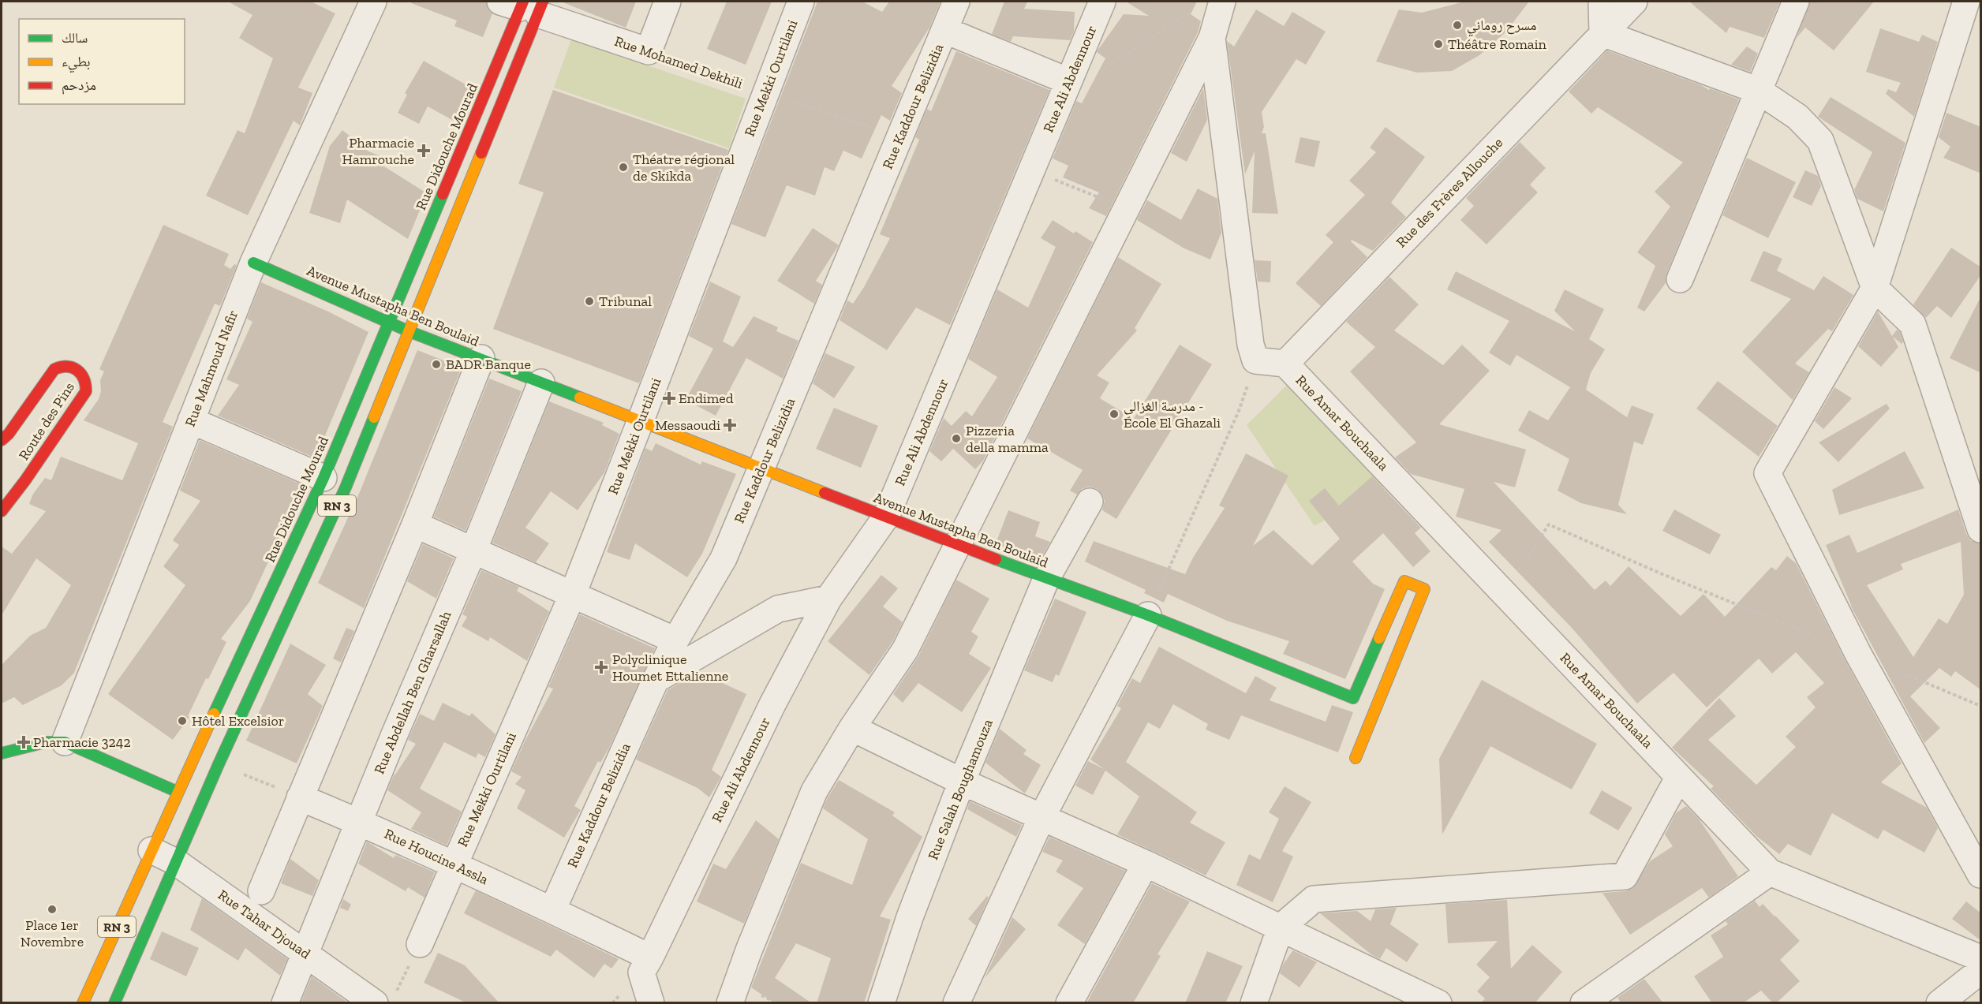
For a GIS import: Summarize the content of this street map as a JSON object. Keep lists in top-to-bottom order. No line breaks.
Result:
{"streets":{"main road":["Rue Didouche Mourad","Avenue Mustapha Ben Boulaid","Route des Pins","RN 3"],"street":["Rue Mohamed Dekhili","Rue Mekki Ourtilani","Rue Ali Abdennour","Rue Kaddour Belizidia","Rue des Frères Allouche","Rue Mahmoud Nafir","Rue Amar Bouchaala","Rue Abdellah Ben Gharsallah","Rue Salah Boughamouza","Rue Houcine Assla","Rue Tahar Djouad"]},"crossings":[["Rue Mohamed Dekhili","Rue Mekki Ourtilani"],["Rue Mohamed Dekhili","Rue Kaddour Belizidia"],["Rue Mohamed Dekhili","Rue Didouche Mourad"],["Rue Mohamed Dekhili","RN 3"],["Rue Mekki Ourtilani","Avenue Mustapha Ben Boulaid"],["Rue Mekki Ourtilani","Rue Houcine Assla"],["Rue Ali Abdennour","Avenue Mustapha Ben Boulaid"],["Rue Ali Abdennour","Rue Houcine Assla"],["Rue Kaddour Belizidia","Avenue Mustapha Ben Boulaid"],["Rue Kaddour Belizidia","Rue Houcine Assla"],["Rue Didouche Mourad","Avenue Mustapha Ben Boulaid"],["Rue Didouche Mourad","RN 3"],["Rue Didouche Mourad","Rue Tahar Djouad"],["Rue des Frères Allouche","Rue Amar Bouchaala"],["Avenue Mustapha Ben Boulaid","Rue Mahmoud Nafir"],["Avenue Mustapha Ben Boulaid","RN 3"],["Avenue Mustapha Ben Boulaid","Rue Abdellah Ben Gharsallah"],["Avenue Mustapha Ben Boulaid","Rue Salah Boughamouza"],["RN 3","Rue Tahar Djouad"],["Rue Abdellah Ben Gharsallah","Rue Houcine Assla"],["Rue Abdellah Ben Gharsallah","Rue Tahar Djouad"]],"places":{"other":["مسرح روماني","Théâtre Romain","Théatre régional de Skikda","Tribunal","BADR Banque","مدرسة الغزالي - École El Ghazali","Pizzeria della mamma","Hôtel Excelsior","Place 1er Novembre"],"health":["Pharmacie Hamrouche","Endimed","Messaoudi","Polyclinique Houmet Ettalienne","Pharmacie 3242"]},"legend":["سالك","بطيء","مزدحم"]}
